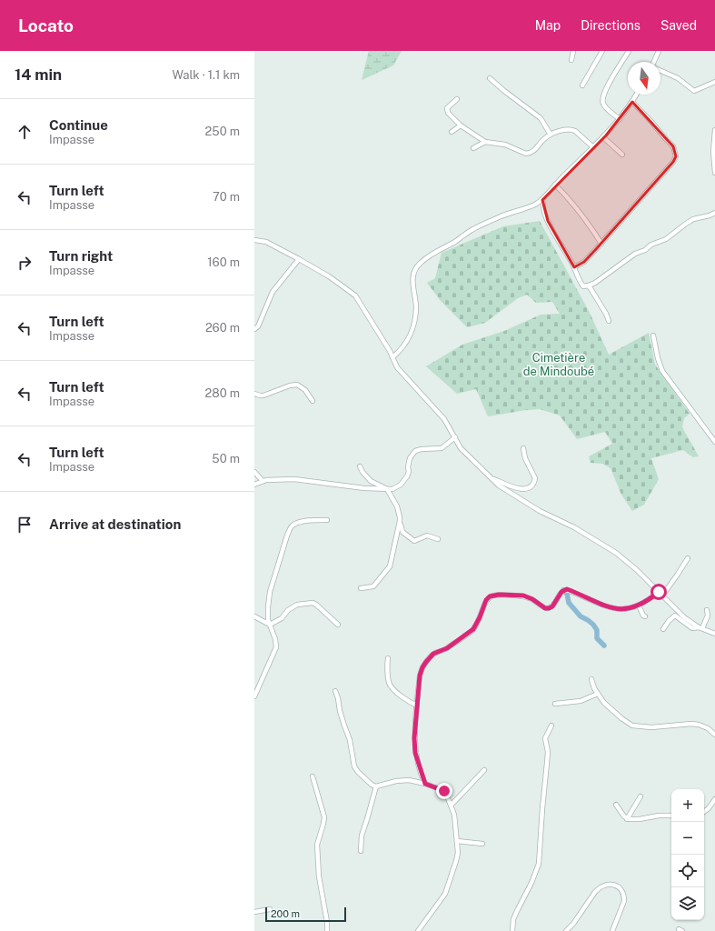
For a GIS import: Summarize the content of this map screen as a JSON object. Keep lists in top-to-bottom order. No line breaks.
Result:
{"parks":["Cimetière de Mindoubé"],"scale_bar":"200 m","north":"bottom","page":{"header":"Locato","nav":["Map","Directions","Saved"],"heading":["14 min","Walk · 1.1 km"],"list":[["Continue","Impasse","250 m"],["Turn left","Impasse","70 m"],["Turn right","Impasse","160 m"],["Turn left","Impasse","260 m"],["Turn left","Impasse","280 m"],["Turn left","Impasse","50 m"],"Arrive at destination"],"map_buttons":["+","−"],"scale":"200 m"}}
